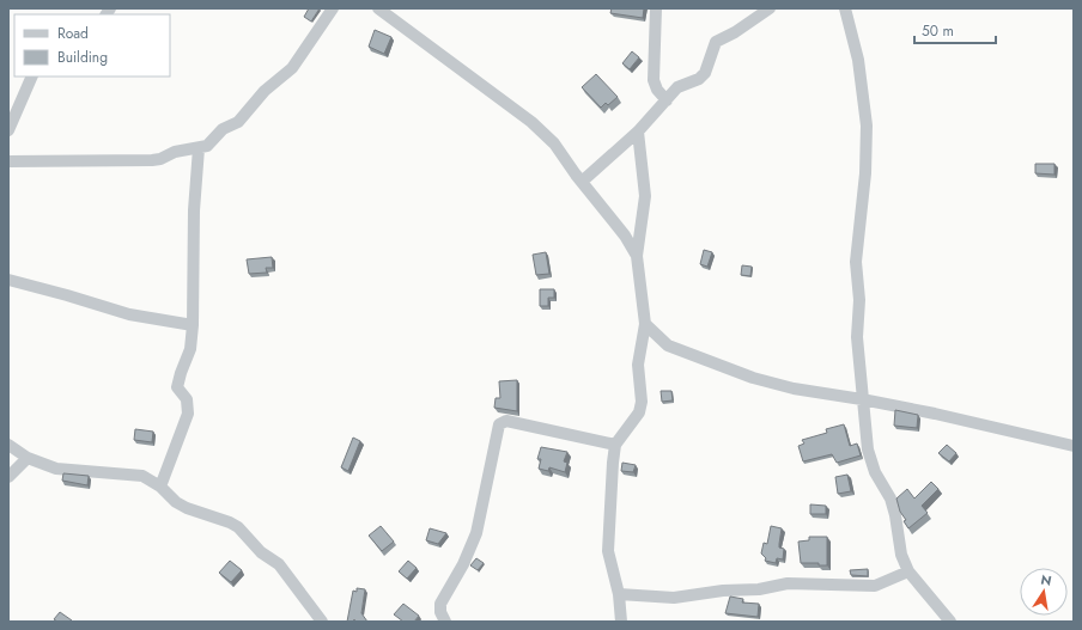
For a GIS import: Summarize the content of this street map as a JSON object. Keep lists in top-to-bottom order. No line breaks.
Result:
{"legend":["Road","Building"],"scale_bar":"50 m","north":"top"}
